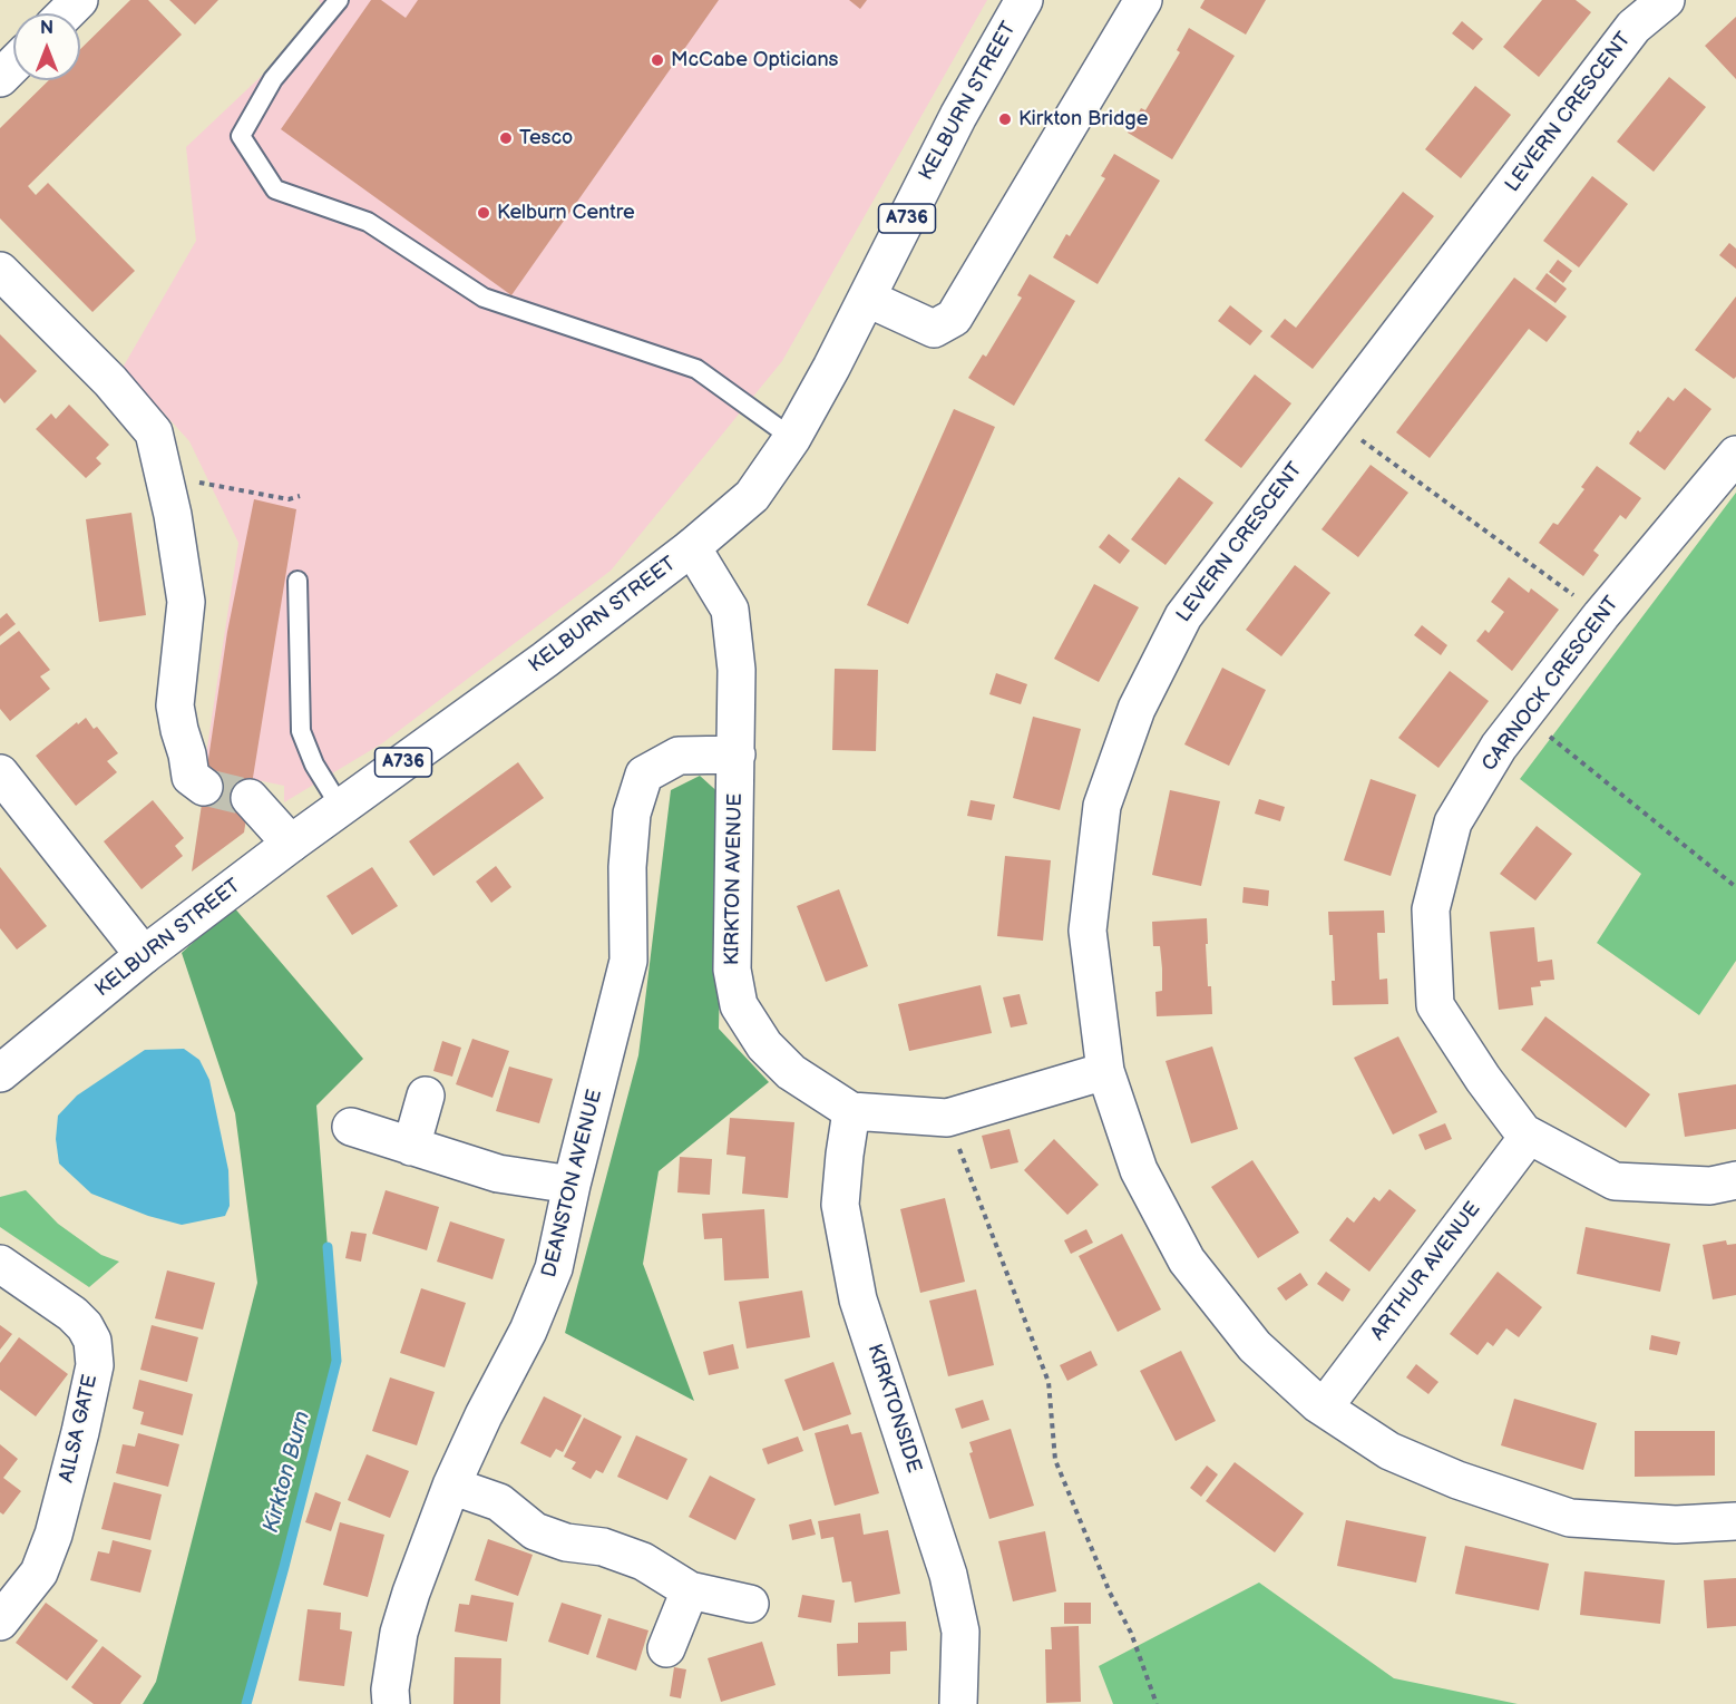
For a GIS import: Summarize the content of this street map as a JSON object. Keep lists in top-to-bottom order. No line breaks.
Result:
{"streets":{"street":["KELBURN STREET","LEVERN CRESCENT","A736","CARNOCK CRESCENT","KIRKTON AVENUE","DEANSTON AVENUE","ARTHUR AVENUE","KIRKTONSIDE","AILSA GATE"]},"crossings":[["KELBURN STREET","KIRKTON AVENUE"],["LEVERN CRESCENT","KIRKTON AVENUE"],["LEVERN CRESCENT","ARTHUR AVENUE"],["CARNOCK CRESCENT","ARTHUR AVENUE"],["KIRKTON AVENUE","DEANSTON AVENUE"],["KIRKTON AVENUE","KIRKTONSIDE"]],"water":["Kirkton Burn"],"places":["McCabe Opticians","Kirkton Bridge","Tesco","Kelburn Centre"],"north":"top"}
